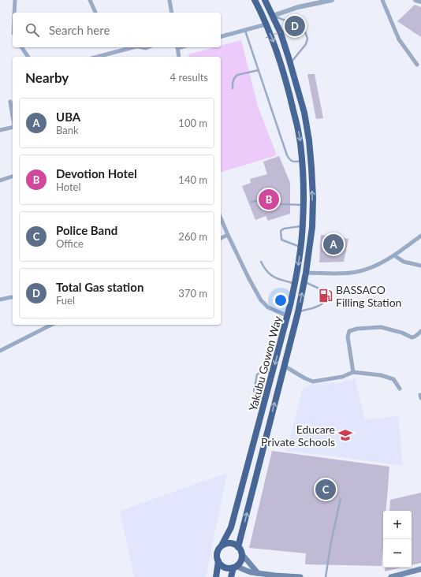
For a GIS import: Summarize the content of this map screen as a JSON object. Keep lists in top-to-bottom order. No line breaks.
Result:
{"streets":{"highway":["Yakubu Gowon Way"]},"places":{"fuel station":["BASSACO Filling Station"],"school or university":["Educare Private Schools"]},"page":{"search":"Search here","pins":["D","B","A","C"],"heading":["Nearby","4 results"],"list":[{"mark":"A","name":"UBA","note":"Bank","value":"100 m"},{"mark":"B","name":"Devotion Hotel","note":"Hotel","value":"140 m"},{"mark":"C","name":"Police Band","note":"Office","value":"260 m"},{"mark":"D","name":"Total Gas station","note":"Fuel","value":"370 m"}],"map_buttons":["+","−"]}}
